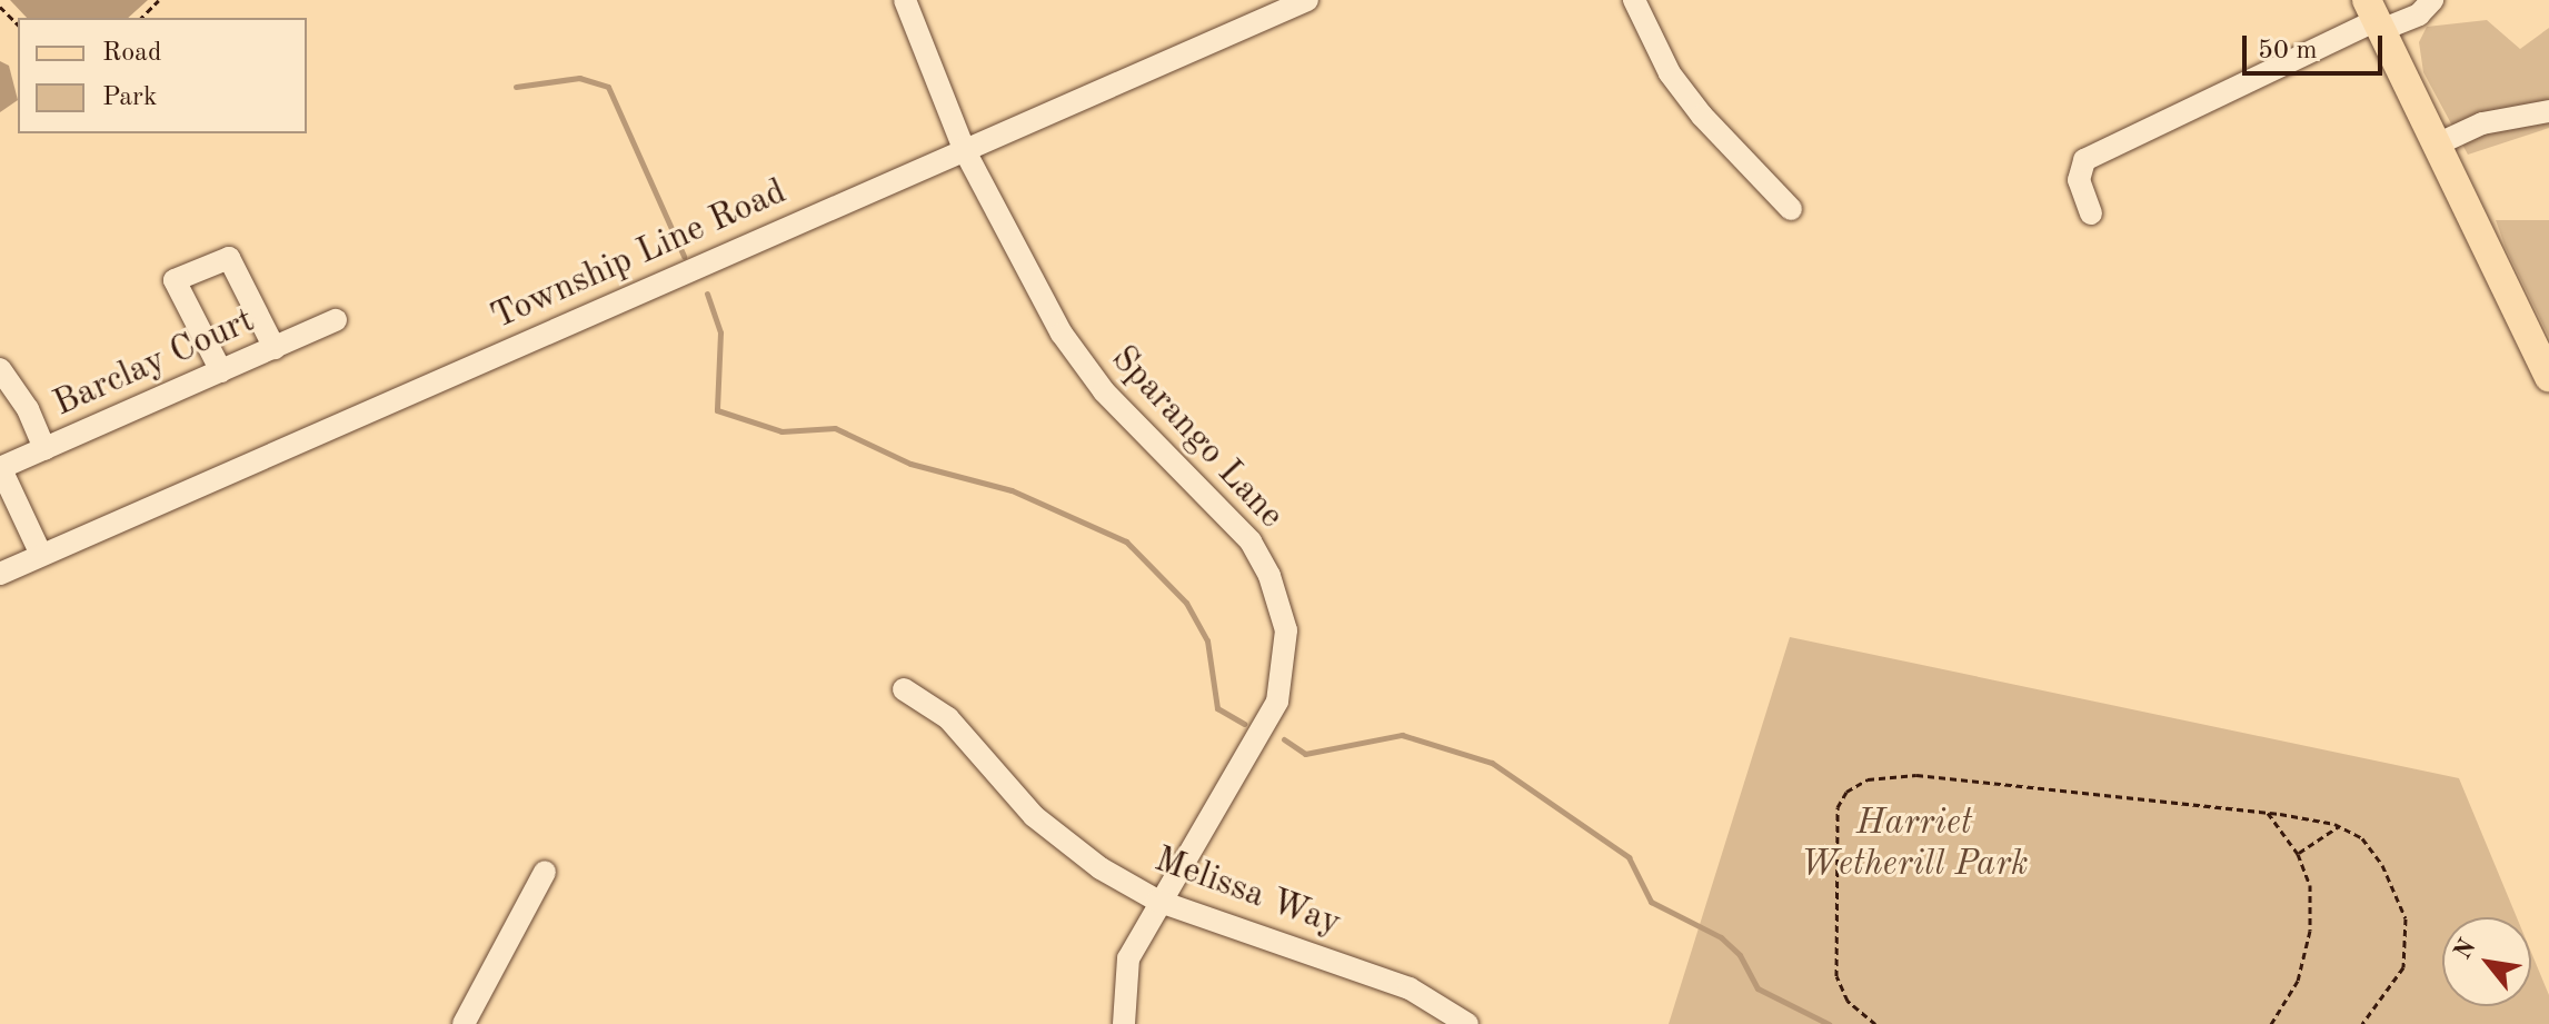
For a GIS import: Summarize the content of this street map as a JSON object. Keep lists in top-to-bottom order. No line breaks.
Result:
{"streets":{"street":["Township Line Road","Barclay Court","Sparango Lane","Melissa Way"]},"crossings":[["Township Line Road","Sparango Lane"],["Sparango Lane","Melissa Way"]],"parks":["Harriet Wetherill Park"],"legend":["Road","Park"],"scale_bar":"50 m","north":"top left"}
